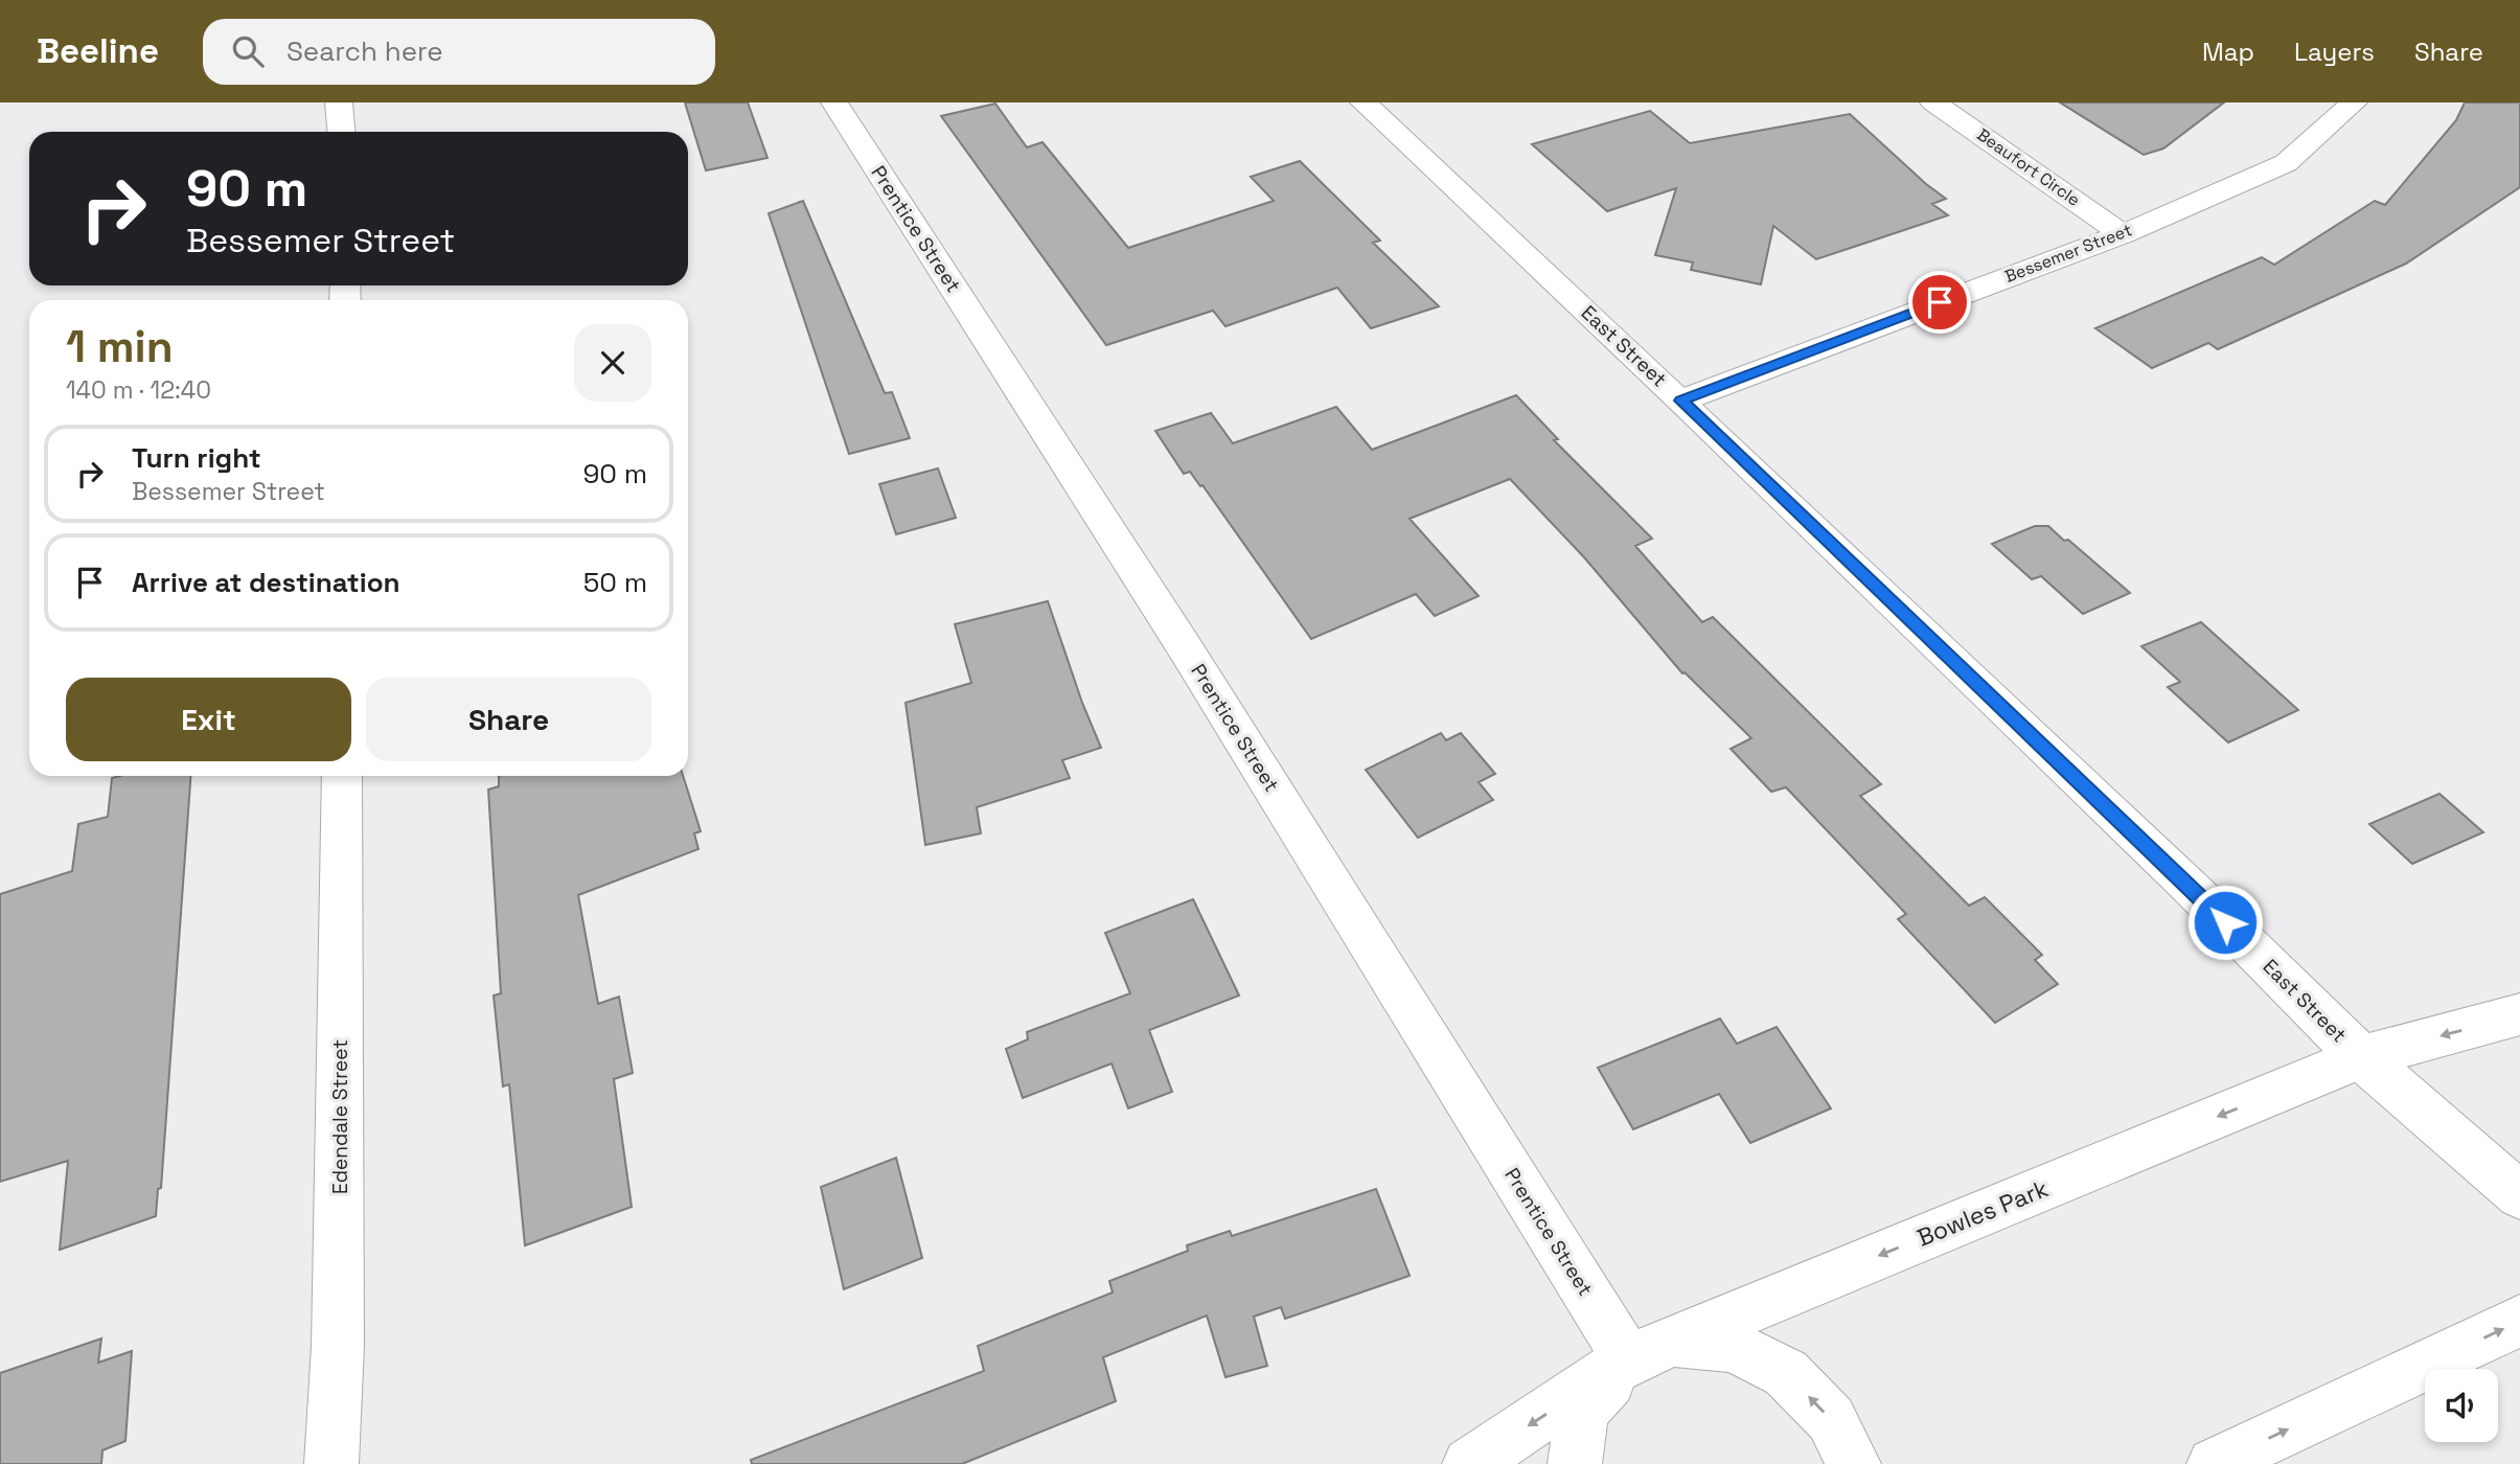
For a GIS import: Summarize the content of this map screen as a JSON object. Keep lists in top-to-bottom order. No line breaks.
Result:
{"streets":{"street":["Beaufort Circle","Prentice Street","Bessemer Street","East Street","Edendale Street","Bowles Park"]},"crossings":[["Beaufort Circle","Bessemer Street"],["Prentice Street","Bowles Park"],["Bessemer Street","East Street"],["East Street","Bowles Park"]],"one_way":["Bowles Park"],"page":{"header":"Beeline","search":"Search here","nav":["Map","Layers","Share"],"turn":["90 m","Bessemer Street"],"heading":["1 min","140 m · 12:40"],"list":[{"name":"Turn right","note":"Bessemer Street","value":"90 m"},{"name":"Arrive at destination","value":"50 m"}],"buttons":["Exit","Share"]}}
